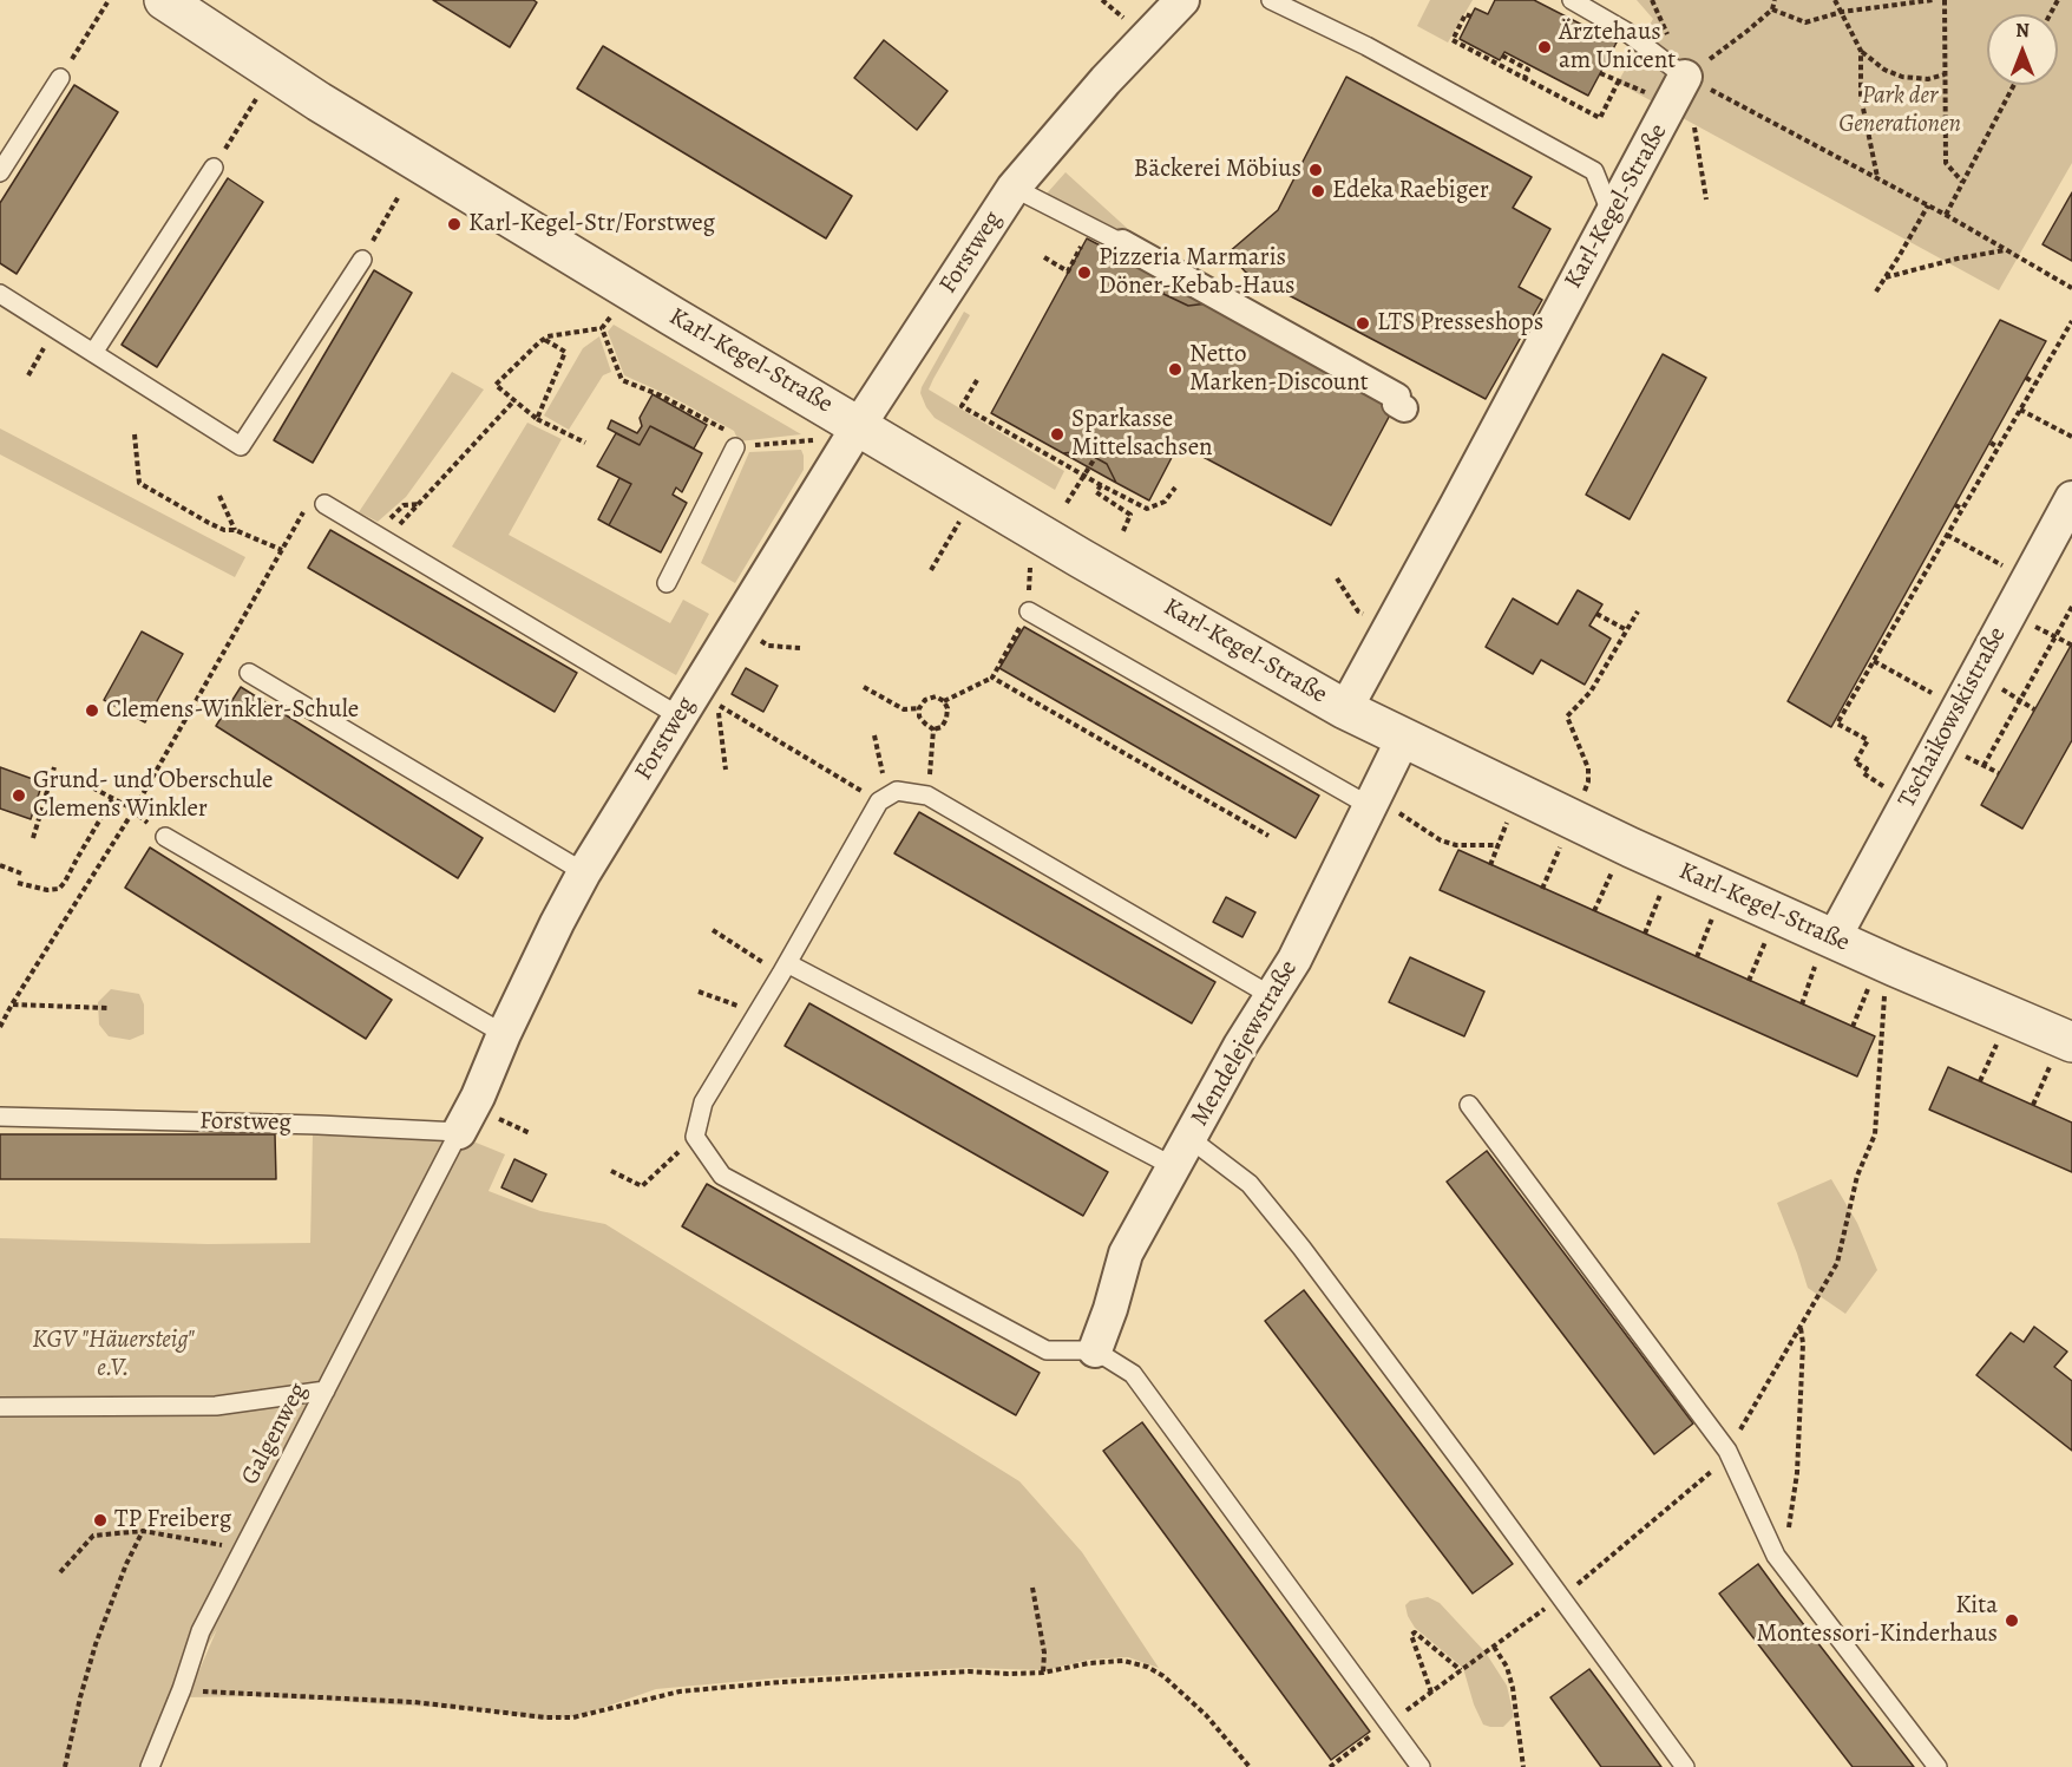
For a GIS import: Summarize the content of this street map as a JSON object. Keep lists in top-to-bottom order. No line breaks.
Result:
{"streets":{"street":["Karl-Kegel-Straße","Forstweg","Tschaikowskistraße","Mendelejewstraße"],"lane":["Galgenweg"]},"crossings":[["Karl-Kegel-Straße","Forstweg"],["Karl-Kegel-Straße","Tschaikowskistraße"],["Karl-Kegel-Straße","Mendelejewstraße"],["Forstweg","Galgenweg"]],"parks":["Park der Generationen","KGV \"Häuersteig\" e.V."],"places":["Ärztehaus am Unicent","Bäckerei Möbius","Edeka Raebiger","Karl-Kegel-Str/Forstweg","Pizzeria Marmaris Döner-Kebab-Haus","LTS Presseshops","Netto Marken-Discount","Sparkasse Mittelsachsen","Clemens-Winkler-Schule","Grund- und Oberschule Clemens Winkler","TP Freiberg","Kita Montessori-Kinderhaus"],"north":"top"}
